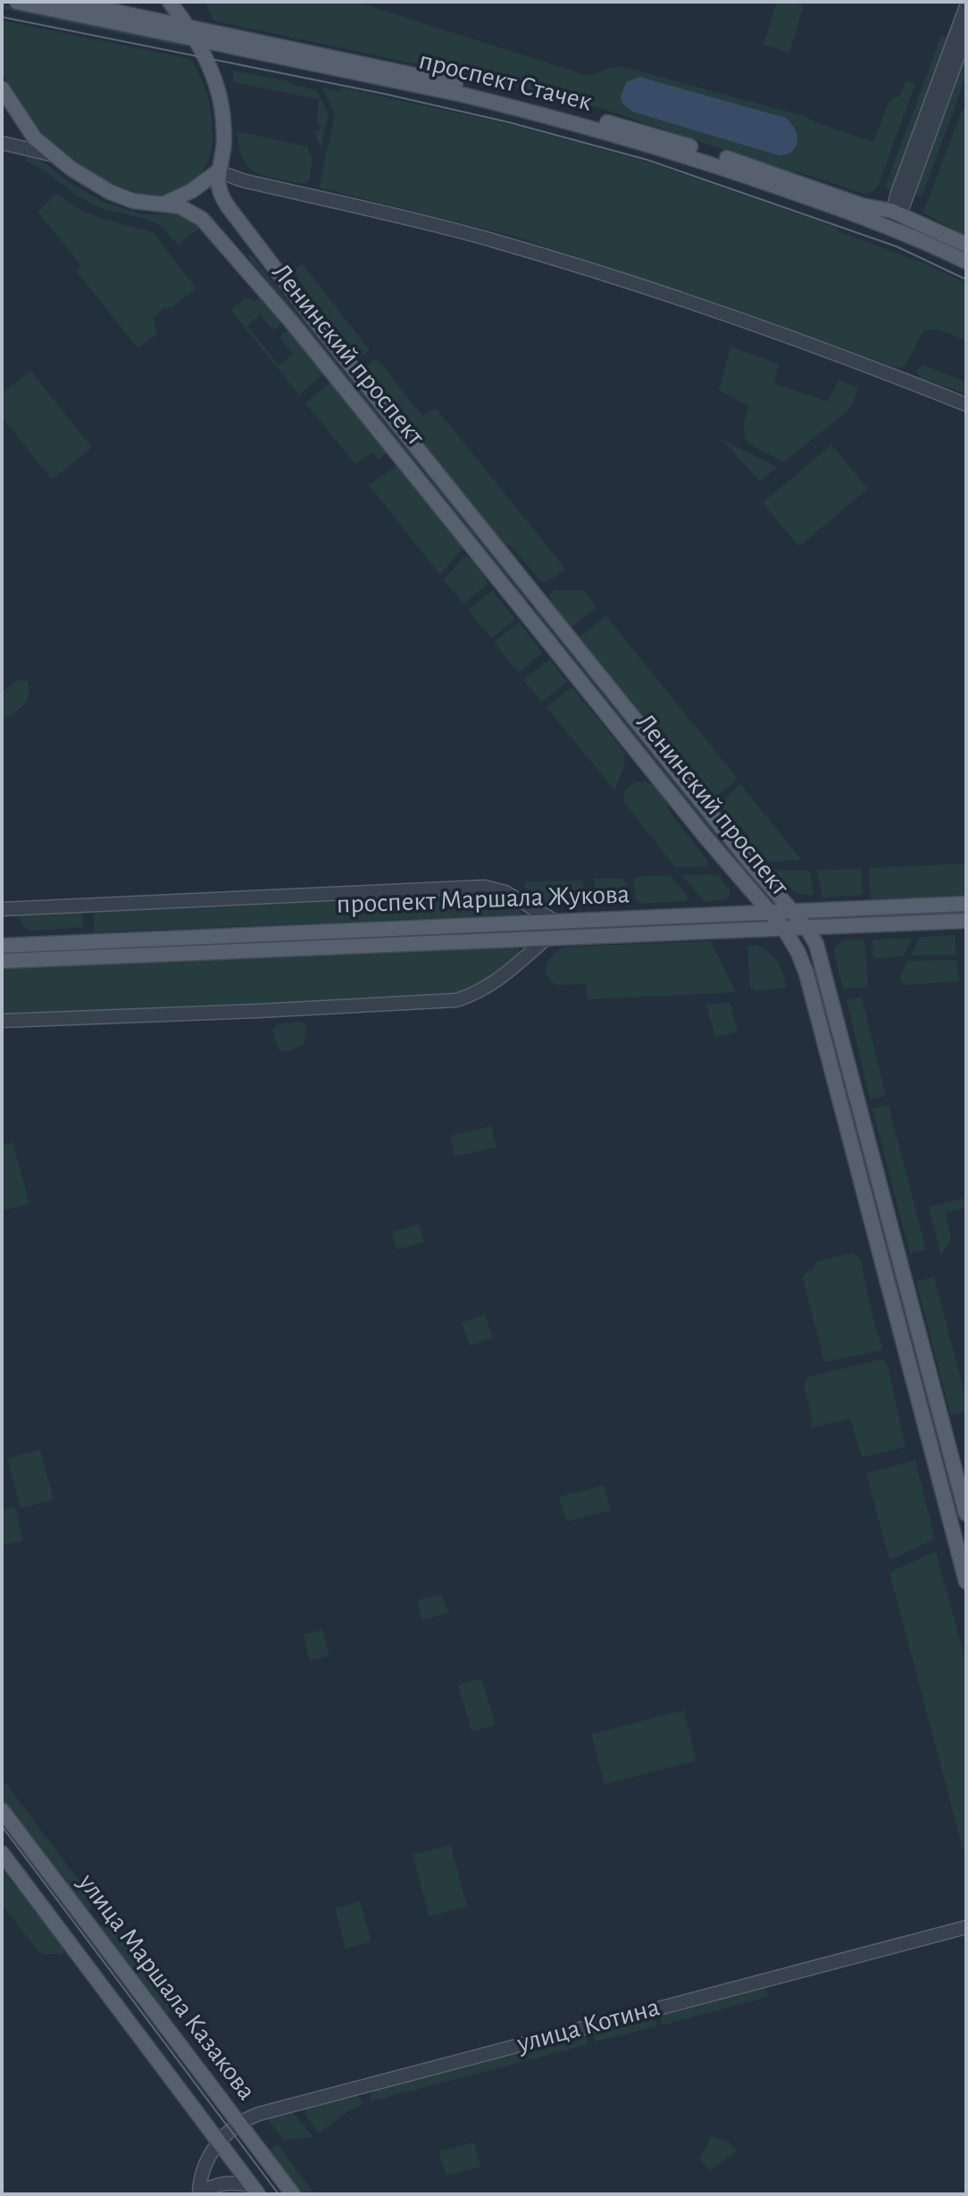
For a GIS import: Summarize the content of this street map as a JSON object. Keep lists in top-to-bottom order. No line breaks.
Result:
{"streets":{"main road":["проспект Стачек","Ленинский проспект","проспект Маршала Жукова","улица Маршала Казакова"],"street":["улица Котина"]},"crossings":[["Ленинский проспект","проспект Маршала Жукова"],["улица Маршала Казакова","улица Котина"]]}
